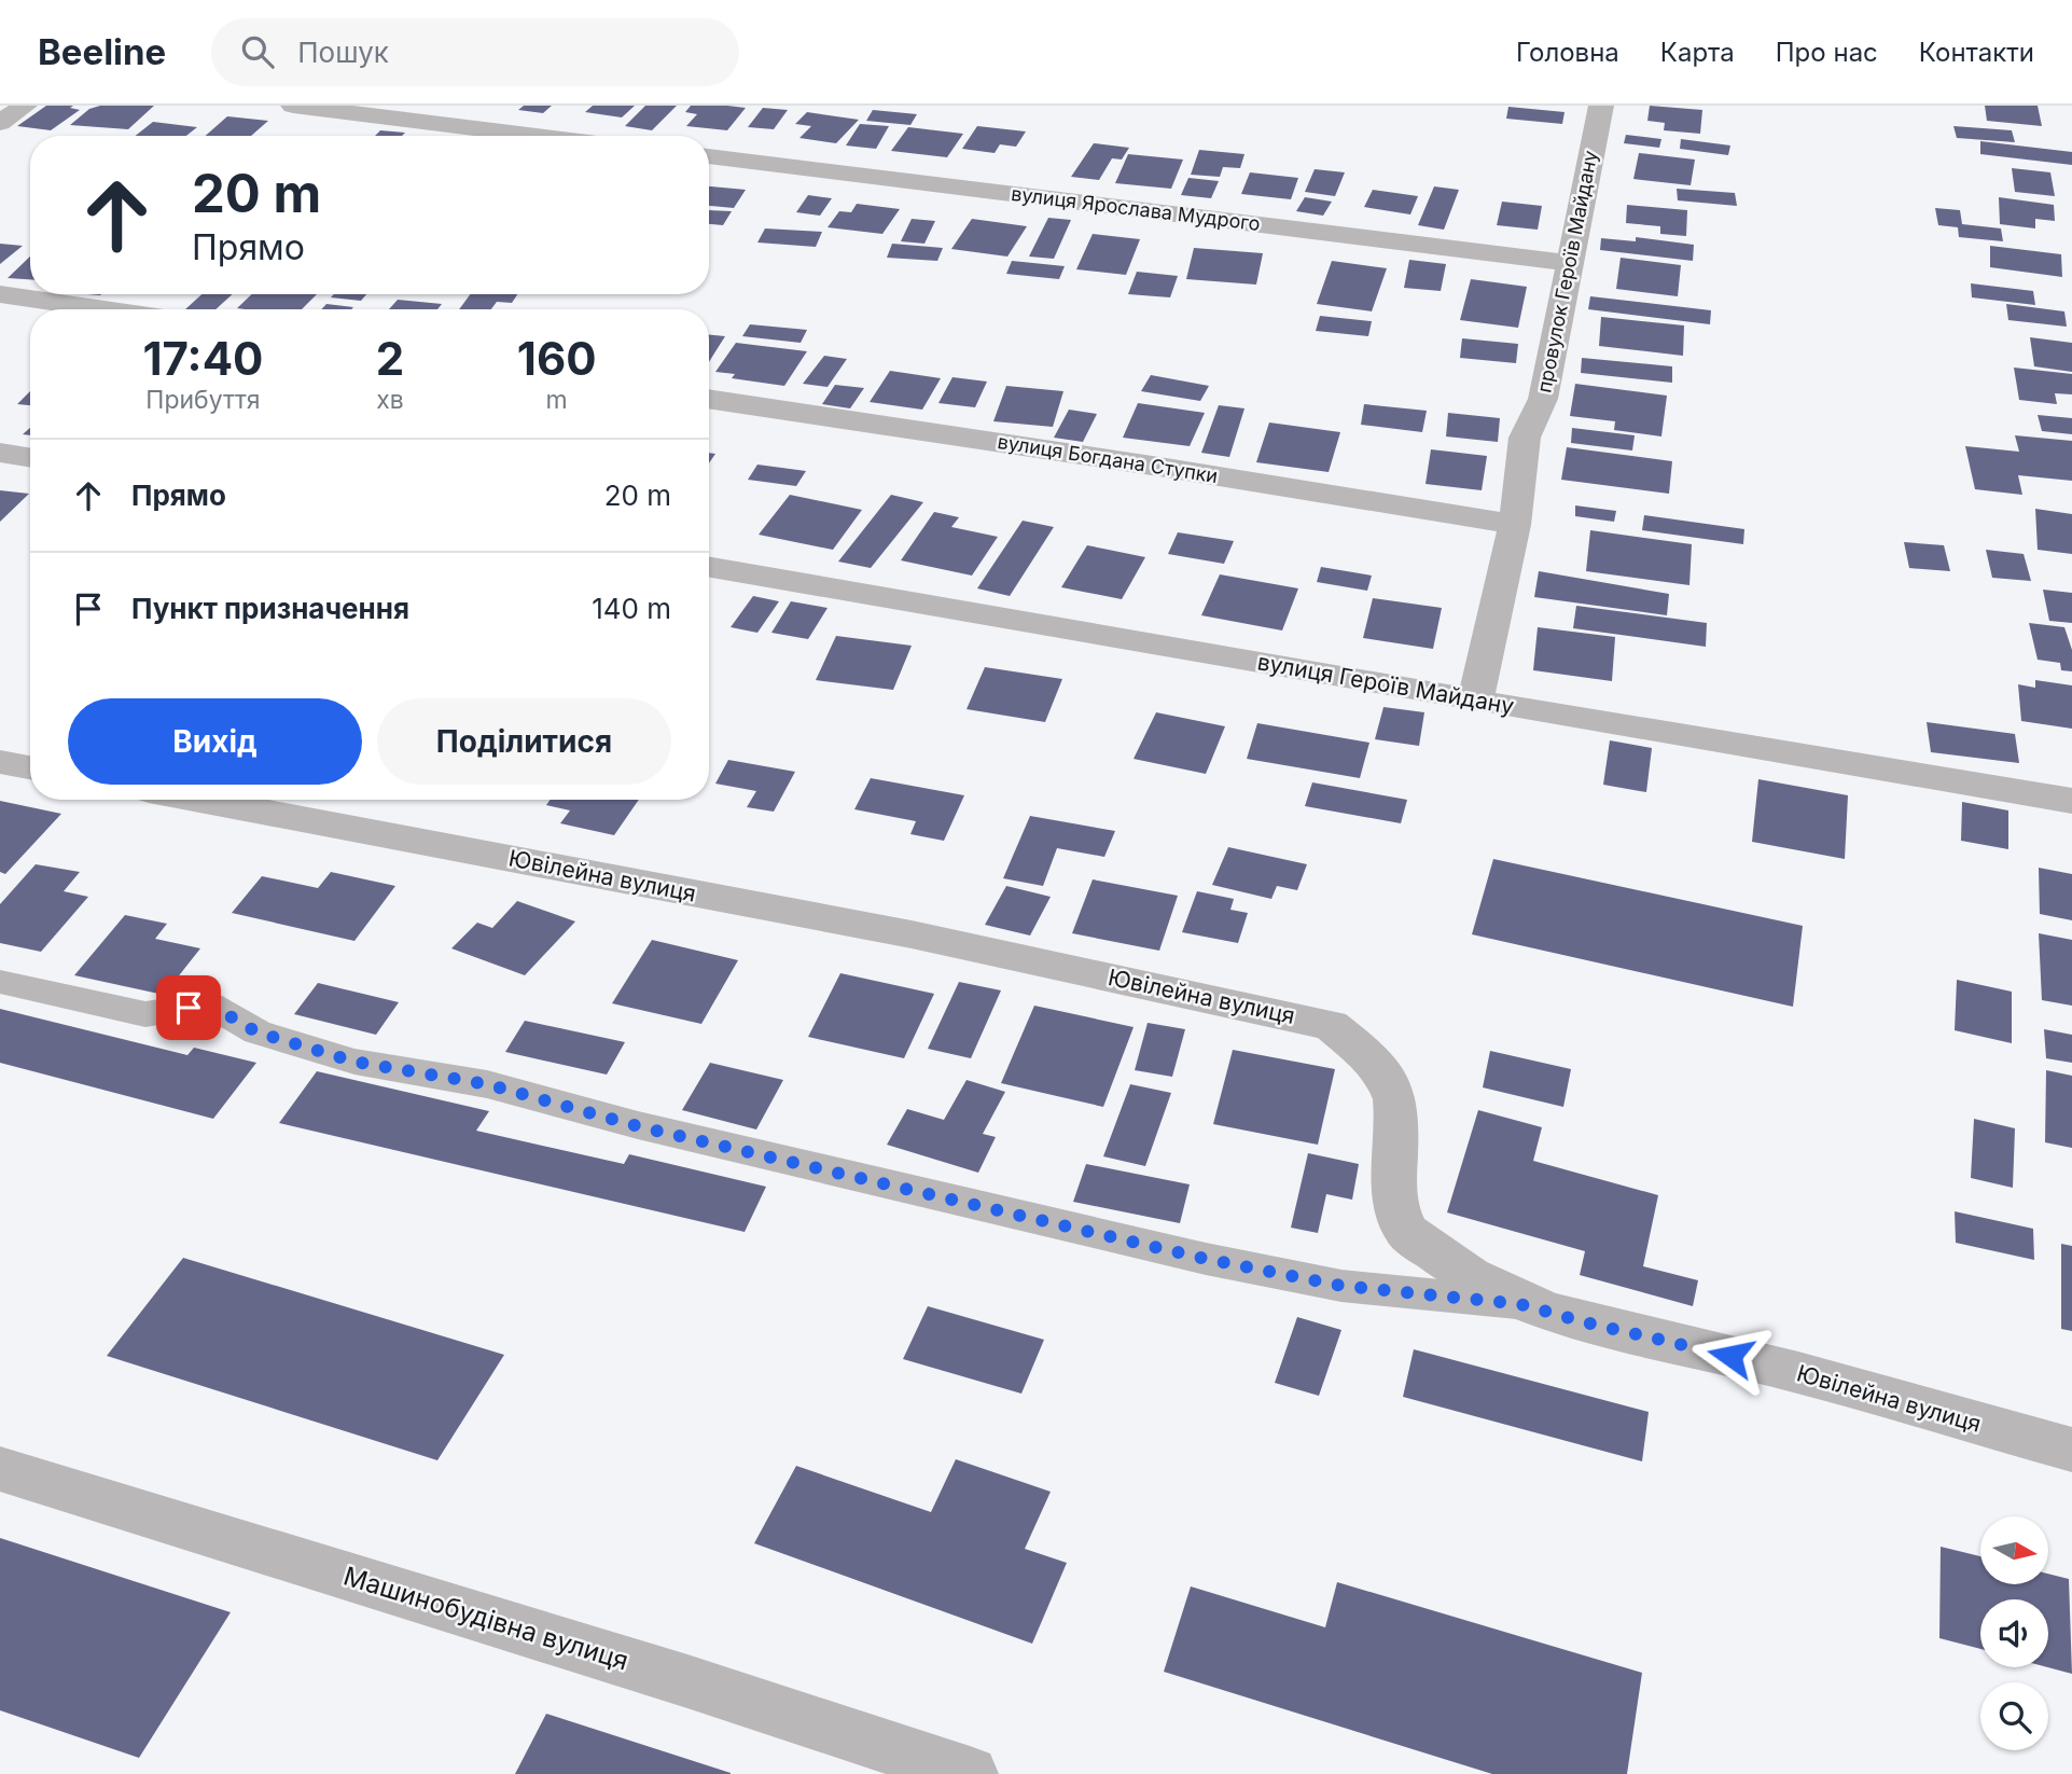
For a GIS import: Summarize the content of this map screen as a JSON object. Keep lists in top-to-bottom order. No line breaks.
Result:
{"streets":{"street":["вулиця Ярослава Мудрого","провулок Героїв Майдану","вулиця Богдана Ступки","вулиця Героїв Майдану","Ювілейна вулиця","Машинобудівна вулиця"]},"crossings":[["вулиця Ярослава Мудрого","провулок Героїв Майдану"],["провулок Героїв Майдану","вулиця Богдана Ступки"],["провулок Героїв Майдану","вулиця Героїв Майдану"]],"north":"right","page":{"header":"Beeline","search":"Пошук","nav":["Головна","Карта","Про нас","Контакти"],"turn":["20 m","Прямо"],"eta":["17:40","Прибуття","2","хв","160","m"],"list":[{"name":"Прямо","value":"20 m"},{"name":"Пункт призначення","value":"140 m"}],"buttons":["Вихід","Поділитися"]}}
